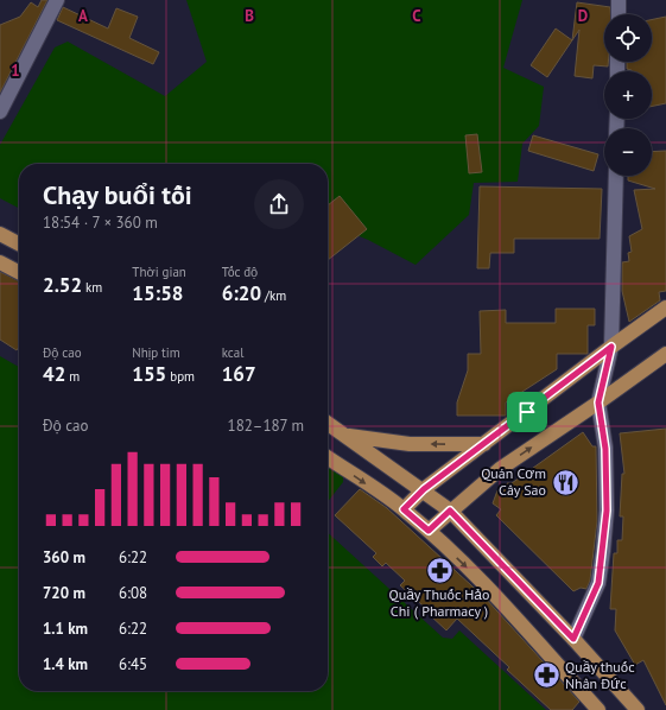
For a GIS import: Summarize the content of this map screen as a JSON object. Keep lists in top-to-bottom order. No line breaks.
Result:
{"places":{"restaurant":["Quán Cơm Cây Sao"],"pharmacy":["Quầy Thuốc Hảo Chi ( Pharmacy )","Quầy thuốc Nhân Đức"]},"page":{"map_buttons":["+","−"],"heading":["Chạy buổi tối","18:54 · 7 × 360 m"],"stats":[["2.52 km"],["Thời gian","15:58"],["Tốc độ","6:20 /km"],["Độ cao","42 m"],["Nhịp tim","155 bpm"],["kcal","167"]],"chart":["Độ cao","182–187 m"],"list":[{"name":"360 m","note":"6:22"},{"name":"720 m","note":"6:08"},{"name":"1.1 km","note":"6:22"},{"name":"1.4 km","note":"6:45"}]},"grid":{"columns":["A","B","C","D"],"rows":["1"]}}
